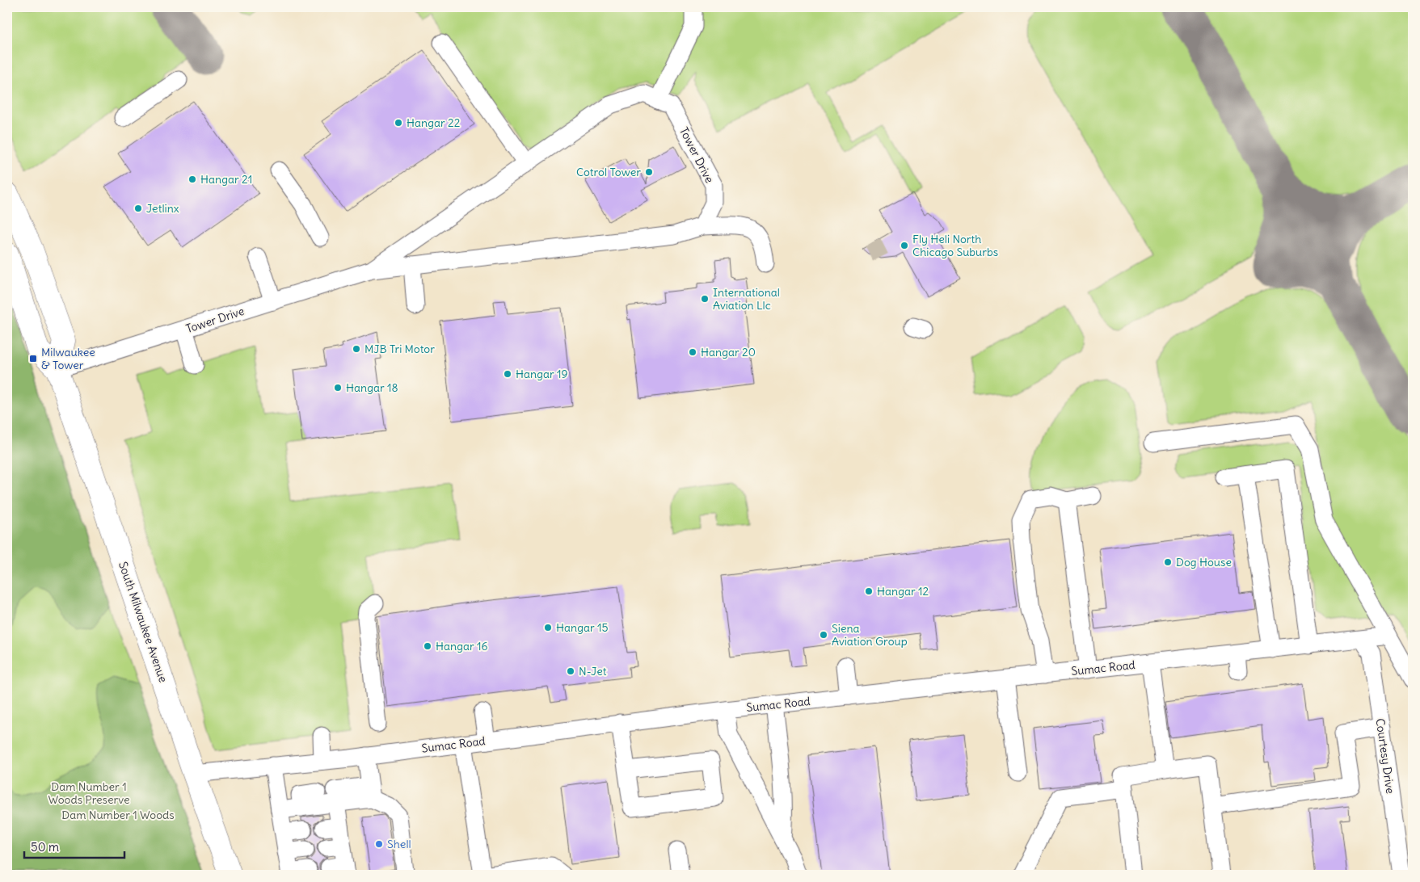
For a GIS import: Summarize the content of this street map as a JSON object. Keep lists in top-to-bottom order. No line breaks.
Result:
{"streets":{"main road":["South Milwaukee Avenue"],"street":["Tower Drive","Sumac Road","Courtesy Drive"]},"crossings":[["Tower Drive","South Milwaukee Avenue"],["South Milwaukee Avenue","Sumac Road"],["Sumac Road","Courtesy Drive"]],"parks":["Dam Number 1 Woods Preserve","Dam Number 1 Woods"],"places":{"other":["Hangar 22","Cotrol Tower","Hangar 21","Jetlinx","Fly Heli North Chicago Suburbs","International Aviation Llc","MJB Tri Motor","Hangar 20","Hangar 19","Hangar 18","Dog House","Hangar 12","Hangar 15","Siena Aviation Group","Hangar 16","N-Jet","Shell"],"transit":["Milwaukee & Tower"]},"scale_bar":"50 m"}
